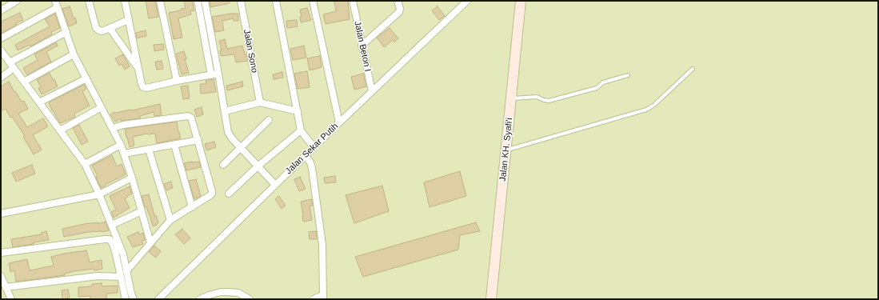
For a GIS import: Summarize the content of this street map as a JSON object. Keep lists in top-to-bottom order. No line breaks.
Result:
{"streets":{"main road":["Jalan KH. Syafi'i"],"street":["Jalan Beton I","Jalan Sono","Jalan Sekar Putih"]},"crossings":[["Jalan Beton I","Jalan Sekar Putih"]]}
